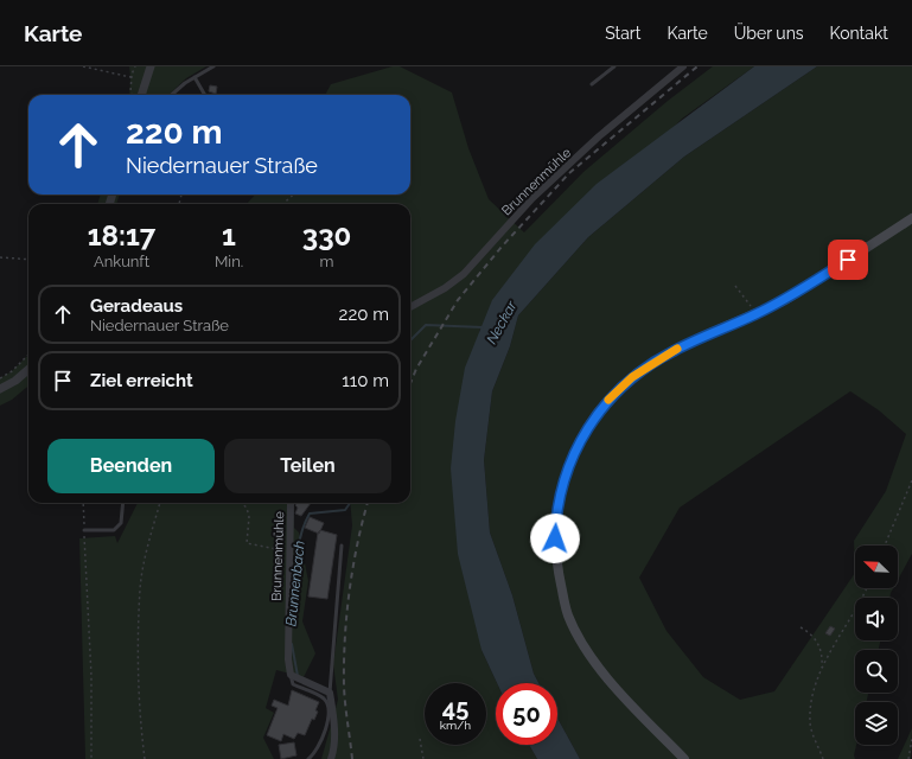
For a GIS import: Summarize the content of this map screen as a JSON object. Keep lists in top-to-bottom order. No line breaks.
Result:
{"streets":{"street":["Brunnenmühle"]},"water":["Neckar","Brunnenbach"],"north":"top left","page":{"header":"Karte","nav":["Start","Karte","Über uns","Kontakt"],"turn":["220 m","Niedernauer Straße"],"eta":["18:17","Ankunft","1","Min.","330","m"],"list":[{"name":"Geradeaus","note":"Niedernauer Straße","value":"220 m"},{"name":"Ziel erreicht","value":"110 m"}],"buttons":["Beenden","Teilen"],"speed":"45 km/h","limit":"50"}}
